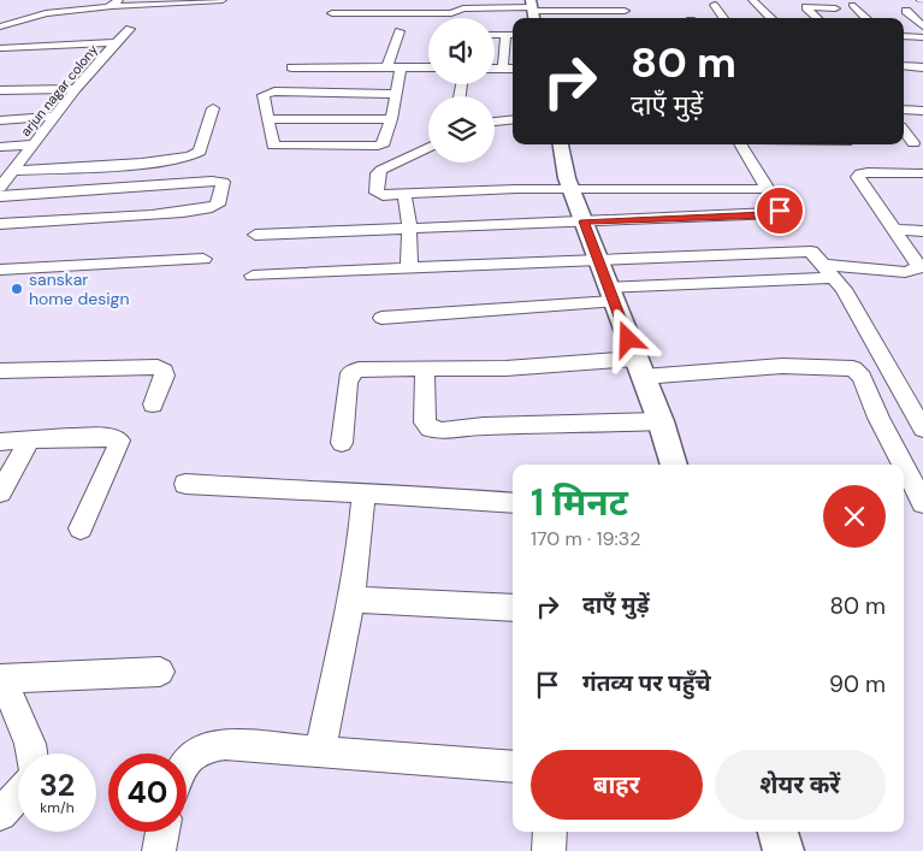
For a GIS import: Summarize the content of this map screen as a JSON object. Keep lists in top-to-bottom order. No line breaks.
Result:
{"streets":{"street":["arjun nagar colony"]},"places":["sanskar home design"],"page":{"turn":["80 m","दाएँ मुड़ें"],"heading":["1 मिनट","170 m · 19:32"],"list":[{"name":"दाएँ मुड़ें","value":"80 m"},{"name":"गंतव्य पर पहुँचे","value":"90 m"}],"buttons":["बाहर","शेयर करें"],"speed":"32 km/h","limit":"40"}}
